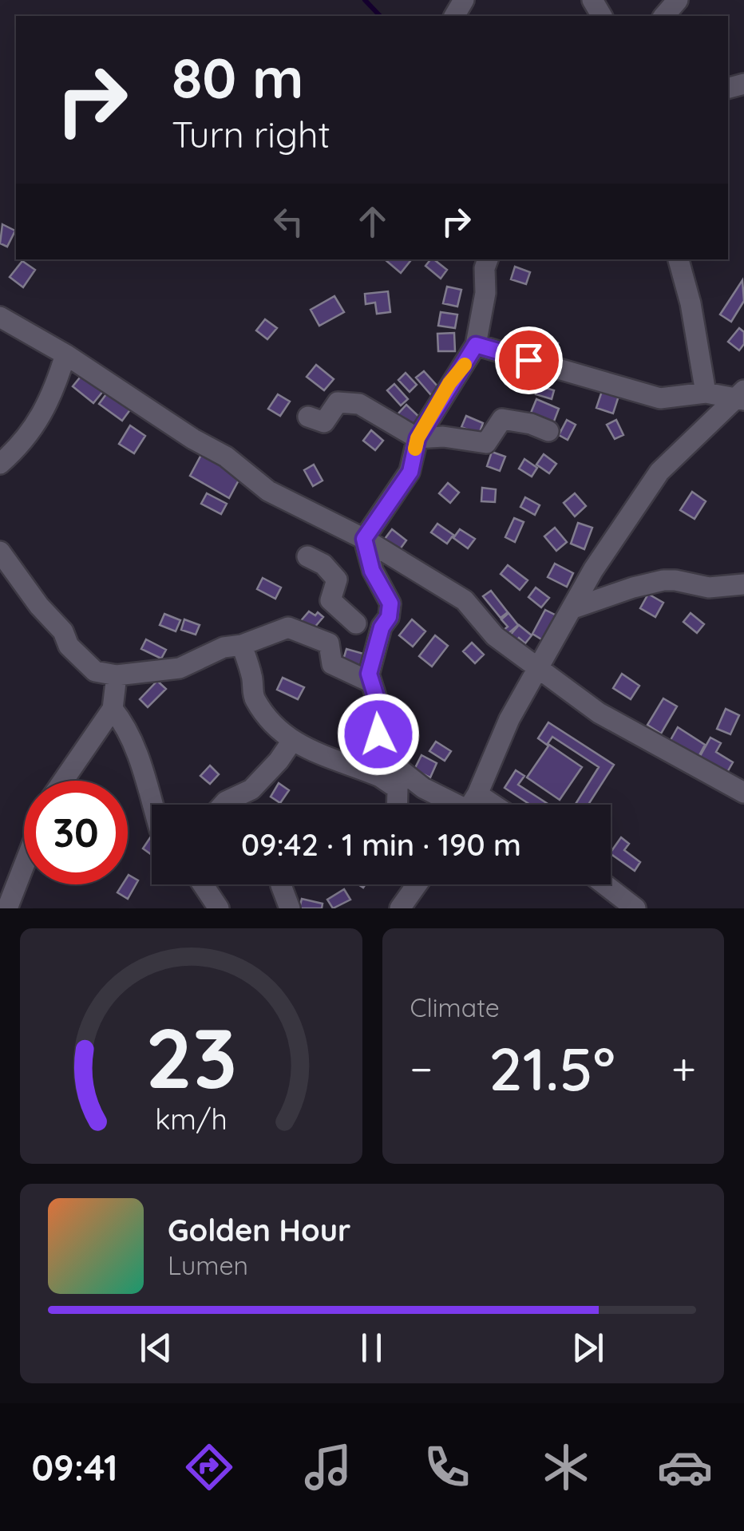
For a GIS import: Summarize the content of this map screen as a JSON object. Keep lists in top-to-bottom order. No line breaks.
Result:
{"page":{"turn":["80 m","Turn right"],"limit":"30","trip":"09:42 · 1 min · 190 m","tile":"Climate","heat":["−","21.5°","+"],"song":["Golden Hour","Lumen"],"tabs":"09:41","gauge":["23","km/h"]}}
